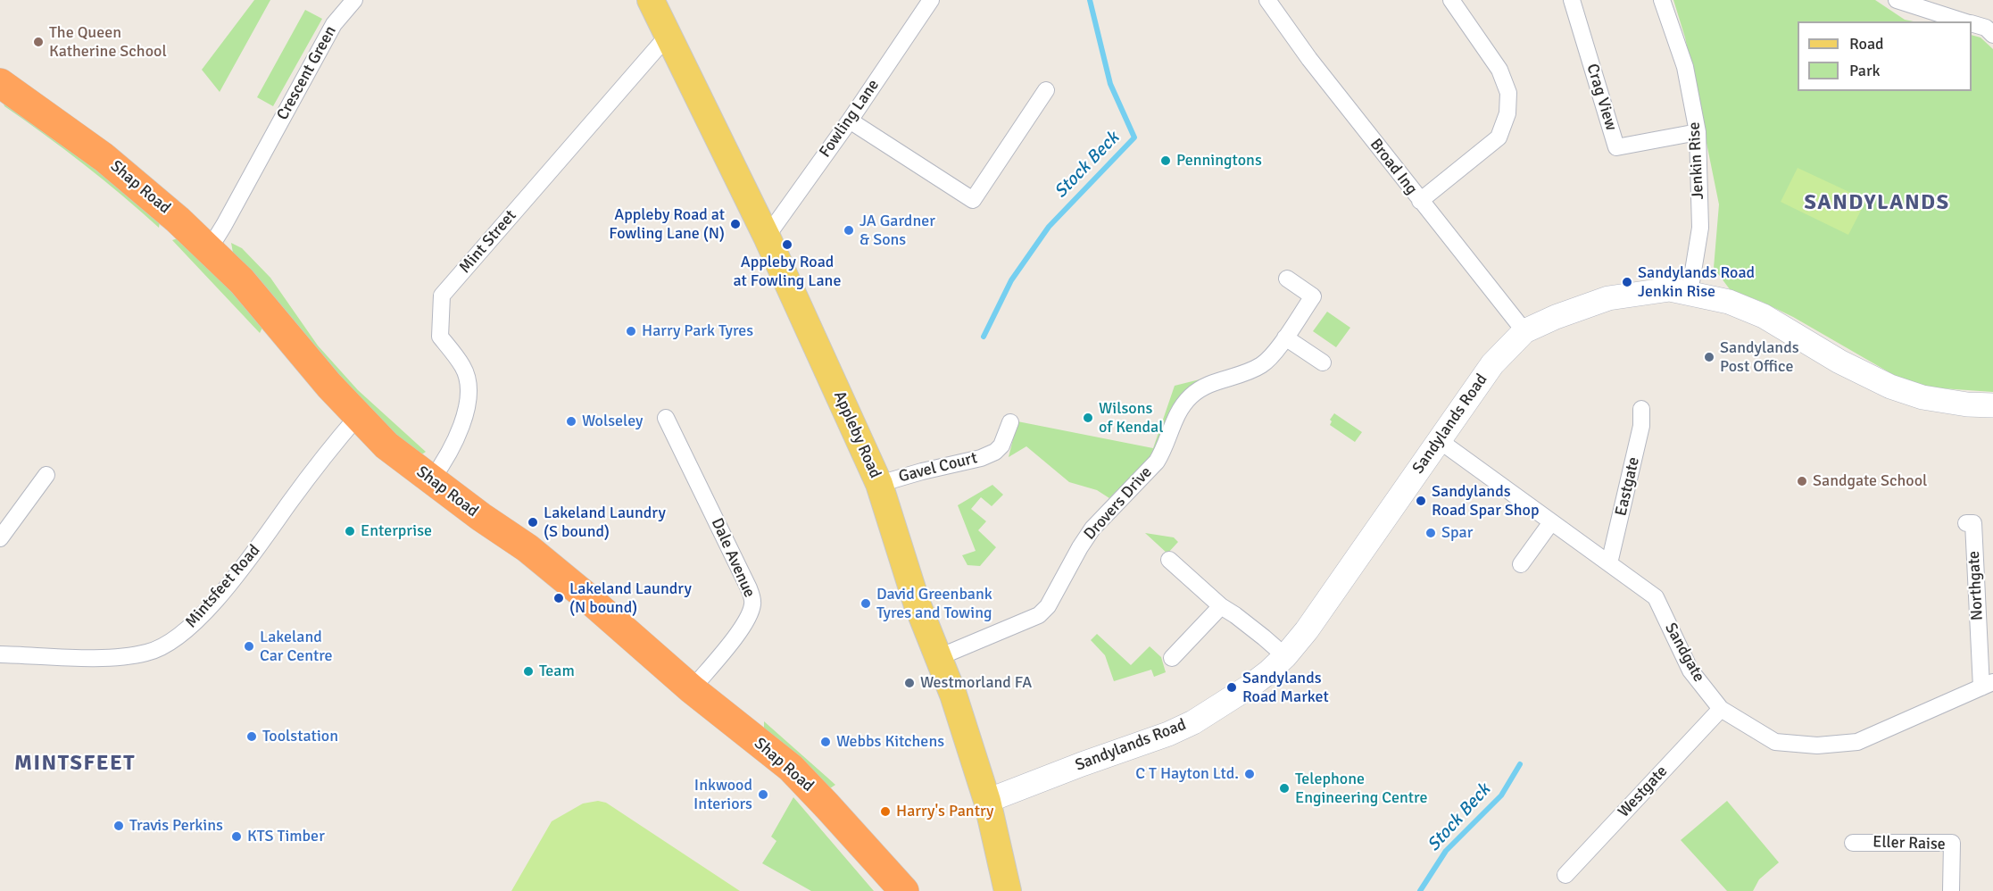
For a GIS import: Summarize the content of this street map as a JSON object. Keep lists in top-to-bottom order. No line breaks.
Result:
{"streets":{"highway":["Shap Road"],"main road":["Appleby Road"],"street":["Crescent Green","Crag View","Fowling Lane","Jenkin Rise","Broad Ing","Mint Street","Sandylands Road","Gavel Court","Eastgate","Drovers Drive","Dale Avenue","Northgate","Mintsfeet Road","Sandgate","Westgate","Eller Raise"]},"crossings":[["Crescent Green","Shap Road"],["Crag View","Jenkin Rise"],["Fowling Lane","Appleby Road"],["Jenkin Rise","Sandylands Road"],["Broad Ing","Sandylands Road"],["Shap Road","Mint Street"],["Shap Road","Dale Avenue"],["Shap Road","Mintsfeet Road"],["Mint Street","Appleby Road"],["Sandylands Road","Appleby Road"],["Sandylands Road","Sandgate"],["Appleby Road","Gavel Court"],["Appleby Road","Drovers Drive"],["Eastgate","Sandgate"],["Northgate","Sandgate"],["Sandgate","Westgate"]],"districts":["SANDYLANDS","MINTSFEET"],"water":["Stock Beck"],"places":["The Queen Katherine School","Penningtons","Appleby Road at Fowling Lane (N)","JA Gardner & Sons","Appleby Road at Fowling Lane","Sandylands Road Jenkin Rise","Harry Park Tyres","Sandylands Post Office","Wilsons of Kendal","Wolseley","Sandgate School","Sandylands Road Spar Shop","Lakeland Laundry (S bound)","Enterprise","Spar","Lakeland Laundry (N bound)","David Greenbank Tyres and Towing","Lakeland Car Centre","Team","Westmorland FA","Sandylands Road Market","Toolstation","Webbs Kitchens","C T Hayton Ltd.","Telephone Engineering Centre","Inkwood Interiors","Harry's Pantry","Travis Perkins","KTS Timber"],"legend":["Road","Park"]}
